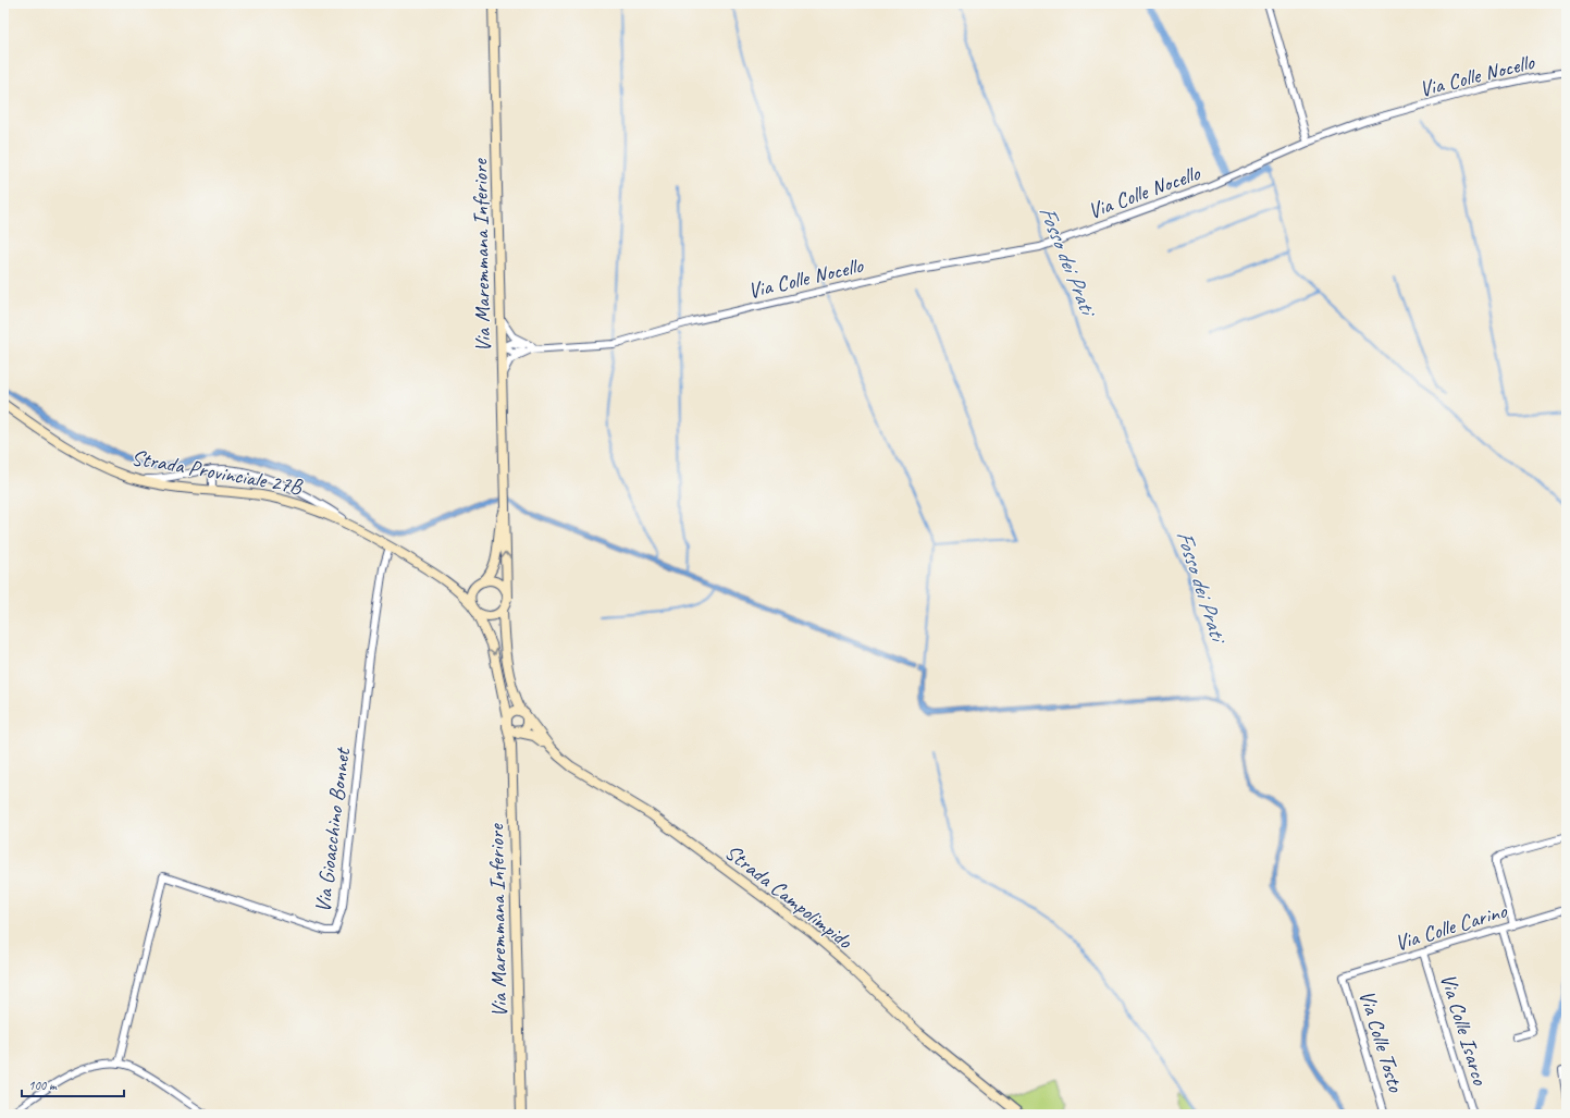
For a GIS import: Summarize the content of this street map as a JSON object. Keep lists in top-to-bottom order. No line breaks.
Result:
{"streets":{"main road":["Via Maremmana Inferiore","Strada Provinciale 27B","Strada Campolimpido"],"street":["Via Colle Nocello","Via Gioacchino Bonnet","Via Colle Carino","Via Colle Isarco","Via Colle Tosto"]},"crossings":[["Via Colle Nocello","Via Maremmana Inferiore"],["Via Maremmana Inferiore","Strada Campolimpido"],["Strada Provinciale 27B","Via Gioacchino Bonnet"],["Via Colle Carino","Via Colle Isarco"],["Via Colle Carino","Via Colle Tosto"]],"water":["Fosso dei Prati"],"scale_bar":"100 m"}
